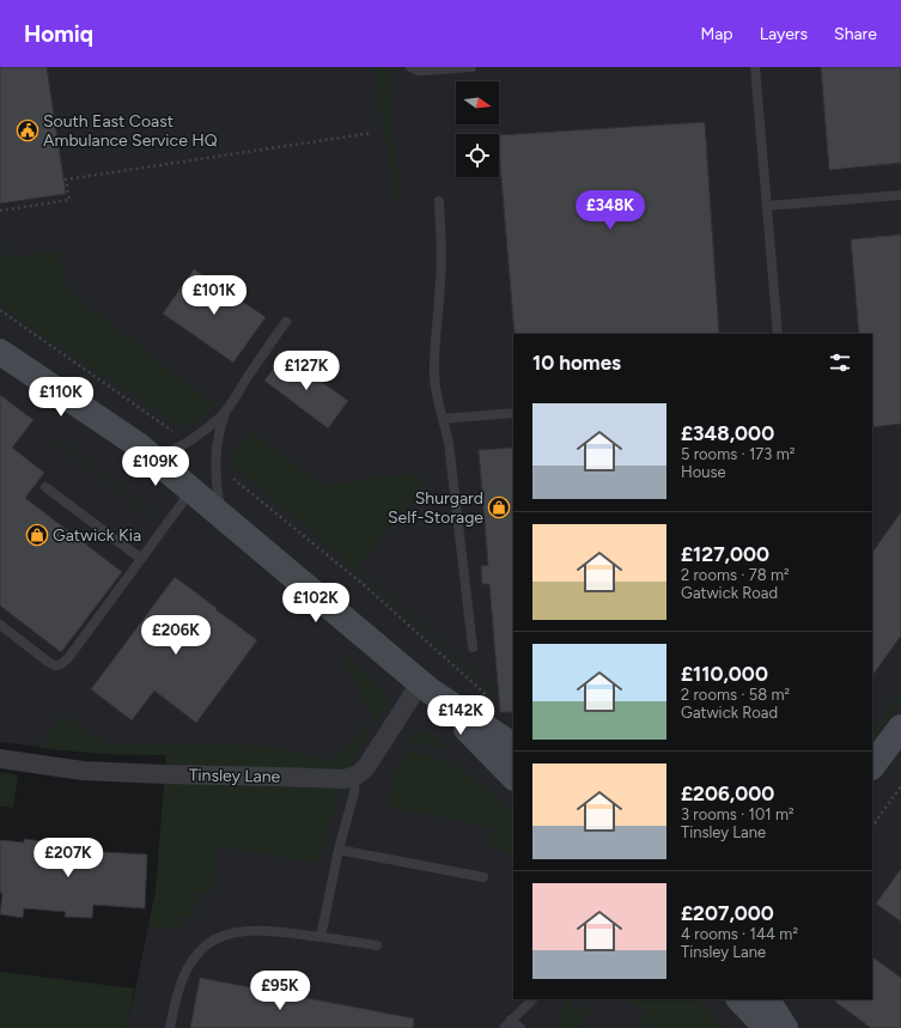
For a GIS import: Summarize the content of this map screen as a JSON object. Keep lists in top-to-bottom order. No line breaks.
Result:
{"streets":{"street":["Tinsley Lane"]},"places":{"public building":["South East Coast Ambulance Service HQ"],"shop":["Shurgard Self-Storage","Gatwick Kia"]},"north":"right","page":{"header":"Homiq","nav":["Map","Layers","Share"],"price":["£348K","£101K","£127K","£110K","£109K","£102K","£206K","£142K","£207K","£95K"],"heading":"10 homes","list":[{"name":"£348,000","note":"5 rooms · 173 m² · House"},{"name":"£127,000","note":"2 rooms · 78 m² · Gatwick Road"},{"name":"£110,000","note":"2 rooms · 58 m² · Gatwick Road"},{"name":"£206,000","note":"3 rooms · 101 m² · Tinsley Lane"},{"name":"£207,000","note":"4 rooms · 144 m² · Tinsley Lane"}]}}
